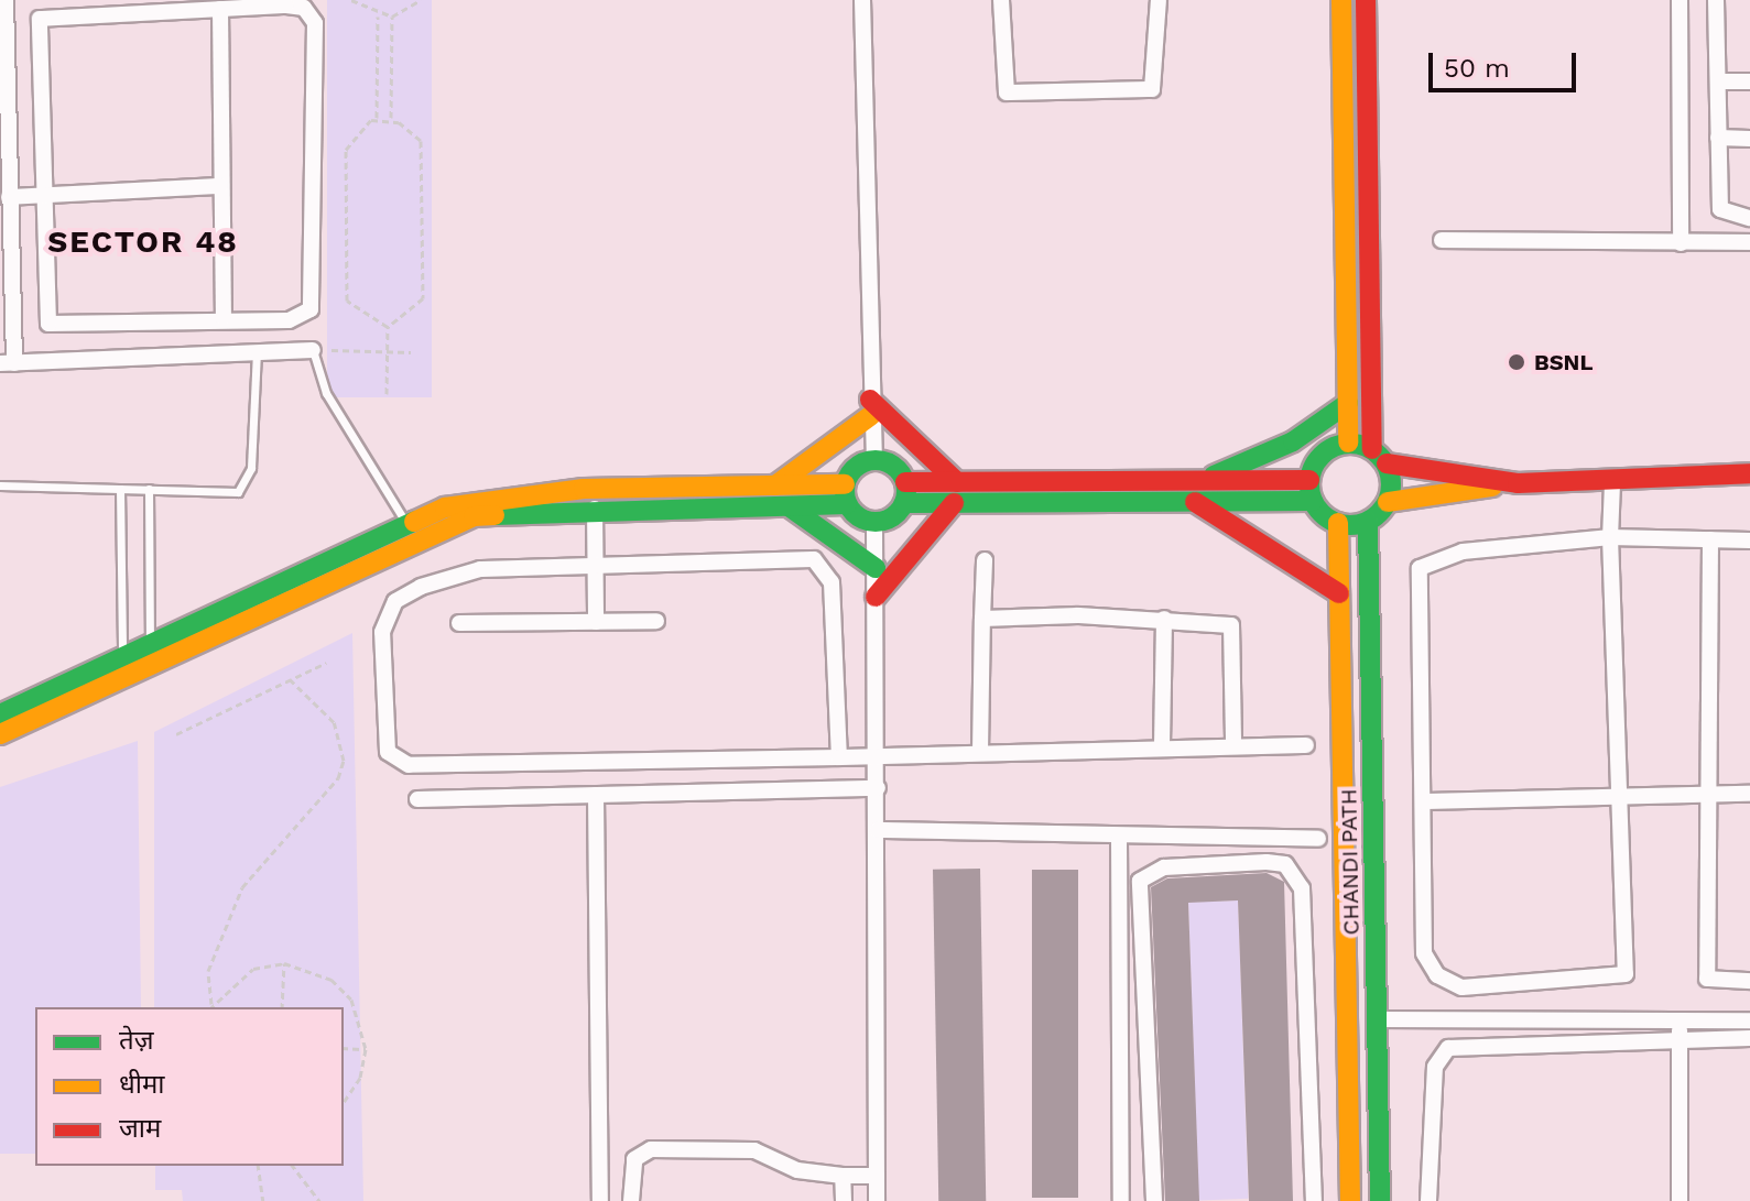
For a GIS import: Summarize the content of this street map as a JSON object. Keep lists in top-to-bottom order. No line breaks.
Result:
{"streets":{"street":["CHANDI PATH"]},"districts":["SECTOR 48"],"places":["BSNL"],"legend":["तेज़","धीमा","जाम"],"scale_bar":"50 m"}
